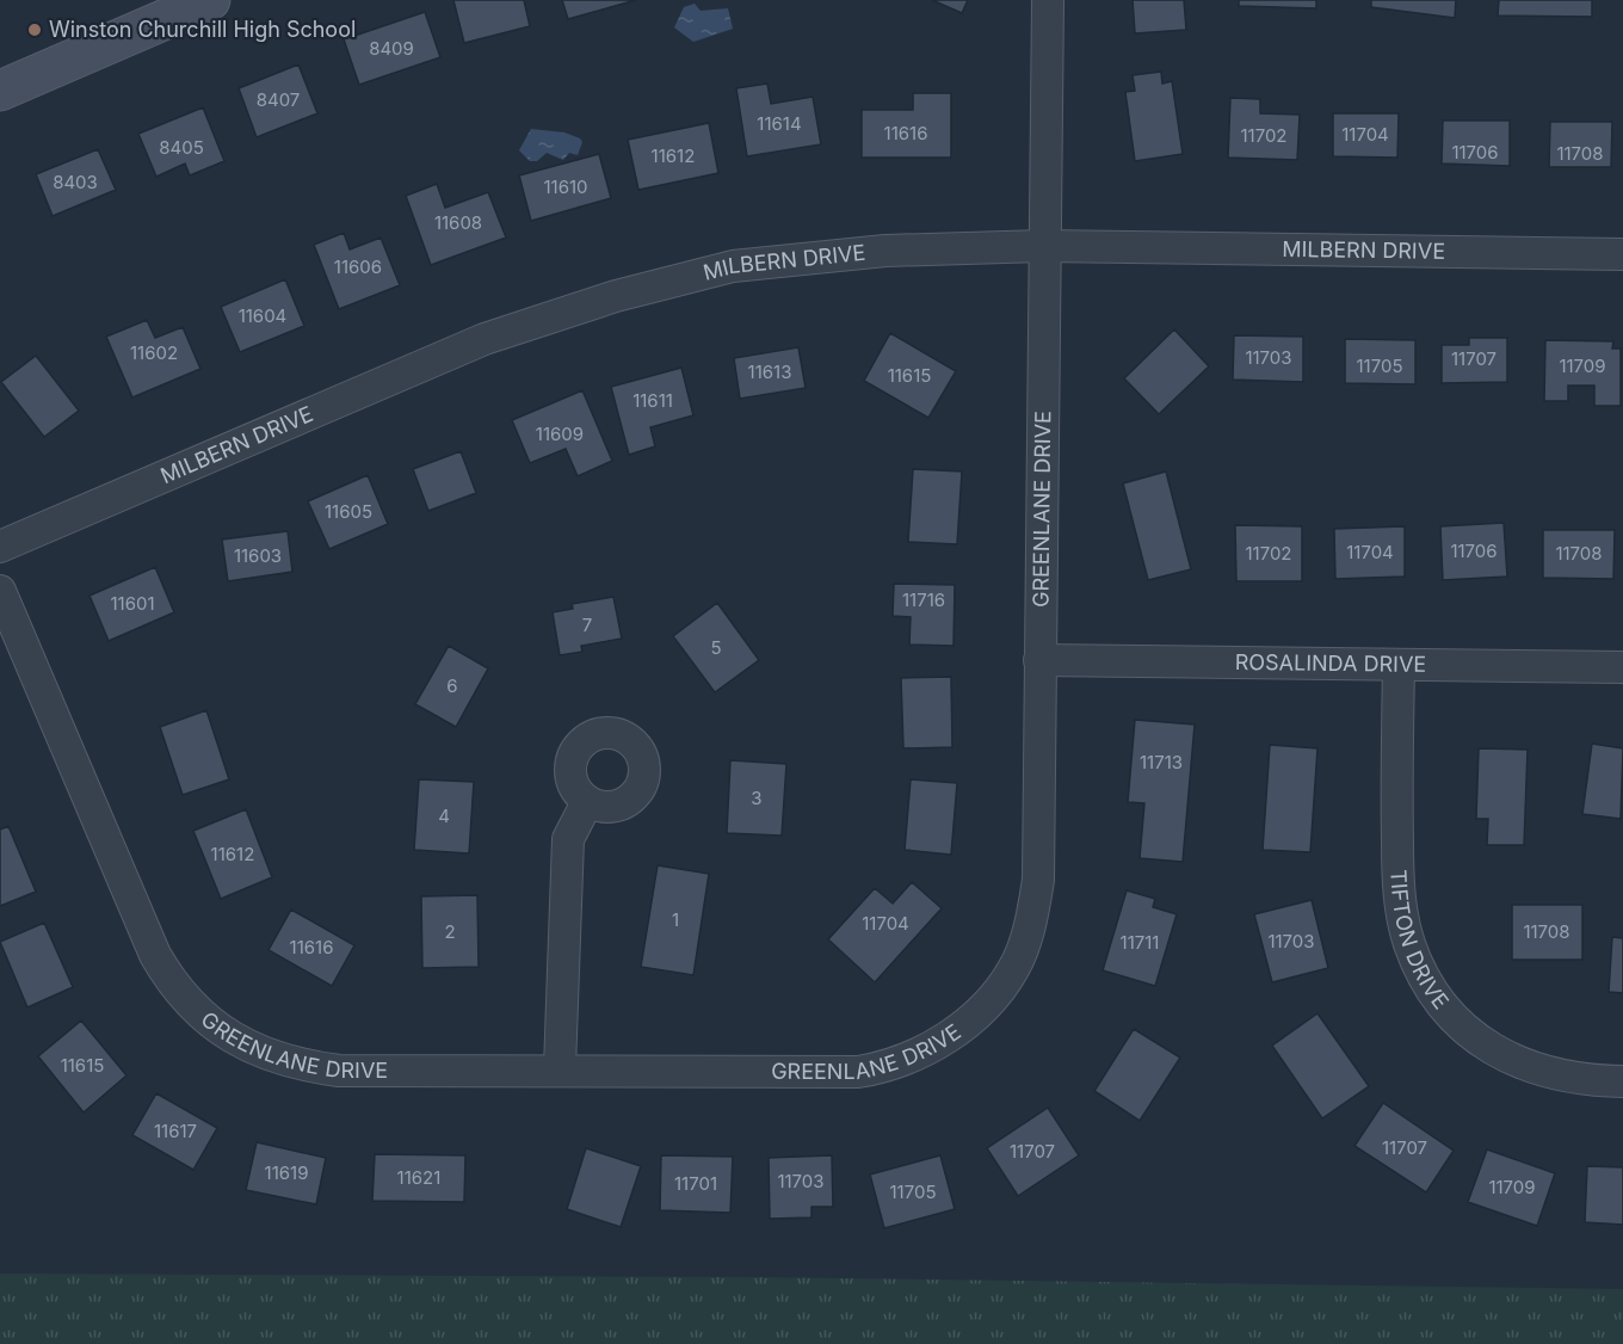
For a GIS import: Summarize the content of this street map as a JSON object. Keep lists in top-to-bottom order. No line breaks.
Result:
{"streets":{"street":["MILBERN DRIVE","GREENLANE DRIVE","ROSALINDA DRIVE","TIFTON DRIVE"]},"crossings":[["MILBERN DRIVE","GREENLANE DRIVE"],["GREENLANE DRIVE","ROSALINDA DRIVE"],["ROSALINDA DRIVE","TIFTON DRIVE"]],"places":["Winston Churchill High School"],"house_numbers":["8409","8407","11614","11616","11704","11702","8405","11706","11708","11612","8403","11610","11608","11606","11604","11602","11703","11707","11705","11709","11613","11615","11611","11609","11605","11706","11704","11702","11708","11603","11716","11601","7","5","6","11713","3","4","11612","1","11704","2","11708","11703","11711","11616","11615","11617","11707","11707","11619","11621","11703","11701","11709","11705"]}
